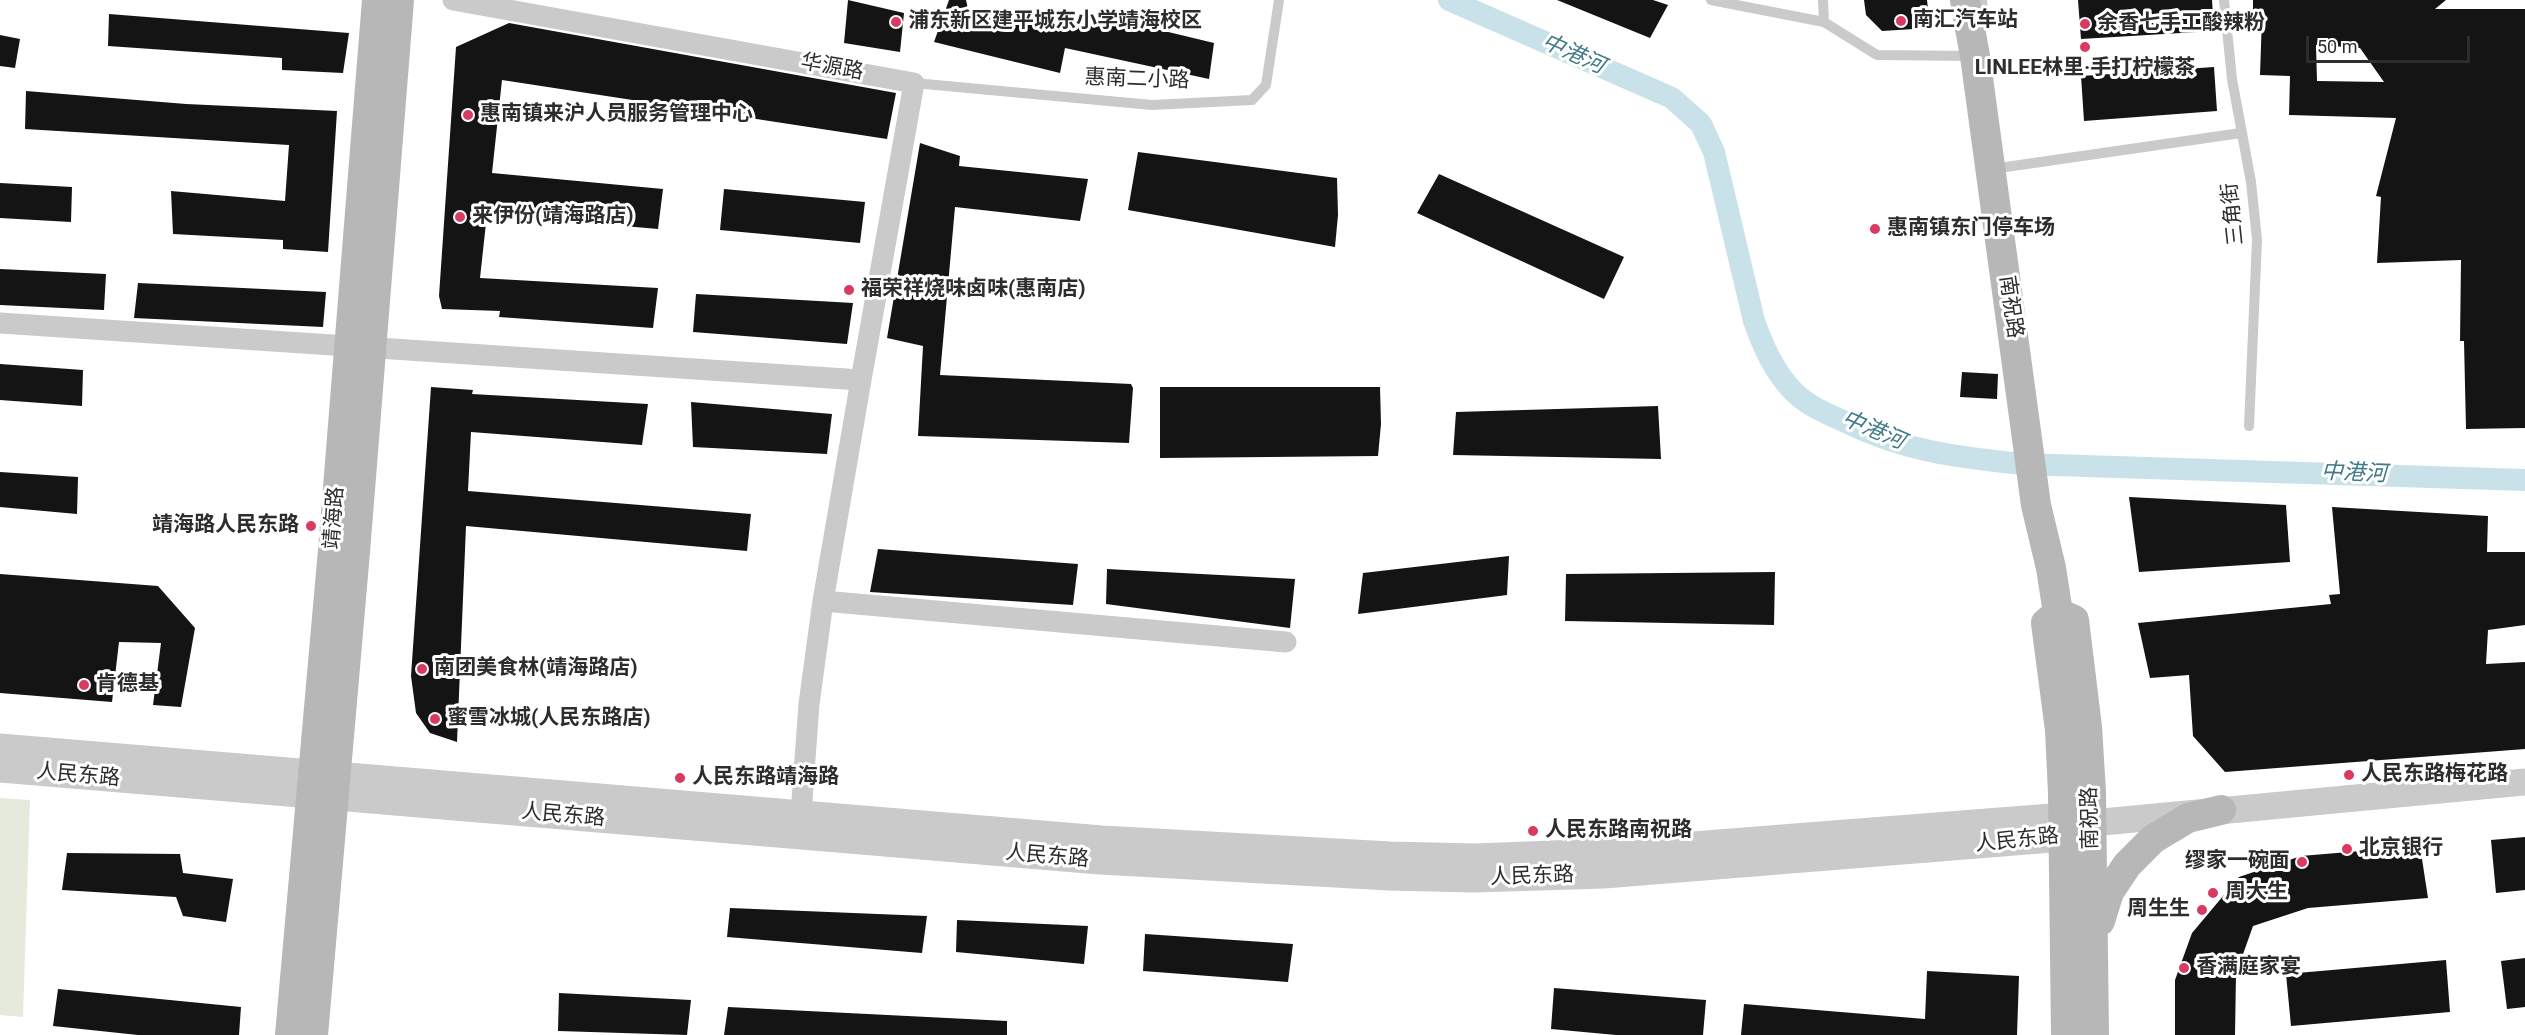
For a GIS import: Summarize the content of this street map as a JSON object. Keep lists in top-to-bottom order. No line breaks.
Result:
{"streets":{"main road":["南祝路","靖海路"],"street":["华源路","人民东路"],"lane":["惠南二小路","三角街"]},"crossings":[["华源路","惠南二小路"],["南祝路","人民东路"],["靖海路","人民东路"]],"water":["中港河"],"places":["南汇汽车站","浦东新区建平城东小学靖海校区","余香七手工酸辣粉","LINLEE林里·手打柠檬茶","惠南镇来沪人员服务管理中心","来伊份(靖海路店)","惠南镇东门停车场","福荣祥烧味卤味(惠南店)","靖海路人民东路","南团美食林(靖海路店)","肯德基","蜜雪冰城(人民东路店)","人民东路梅花路","人民东路靖海路","人民东路南祝路","北京银行","缪家一碗面","周大生","周生生","香满庭家宴"],"scale_bar":"50 m"}
